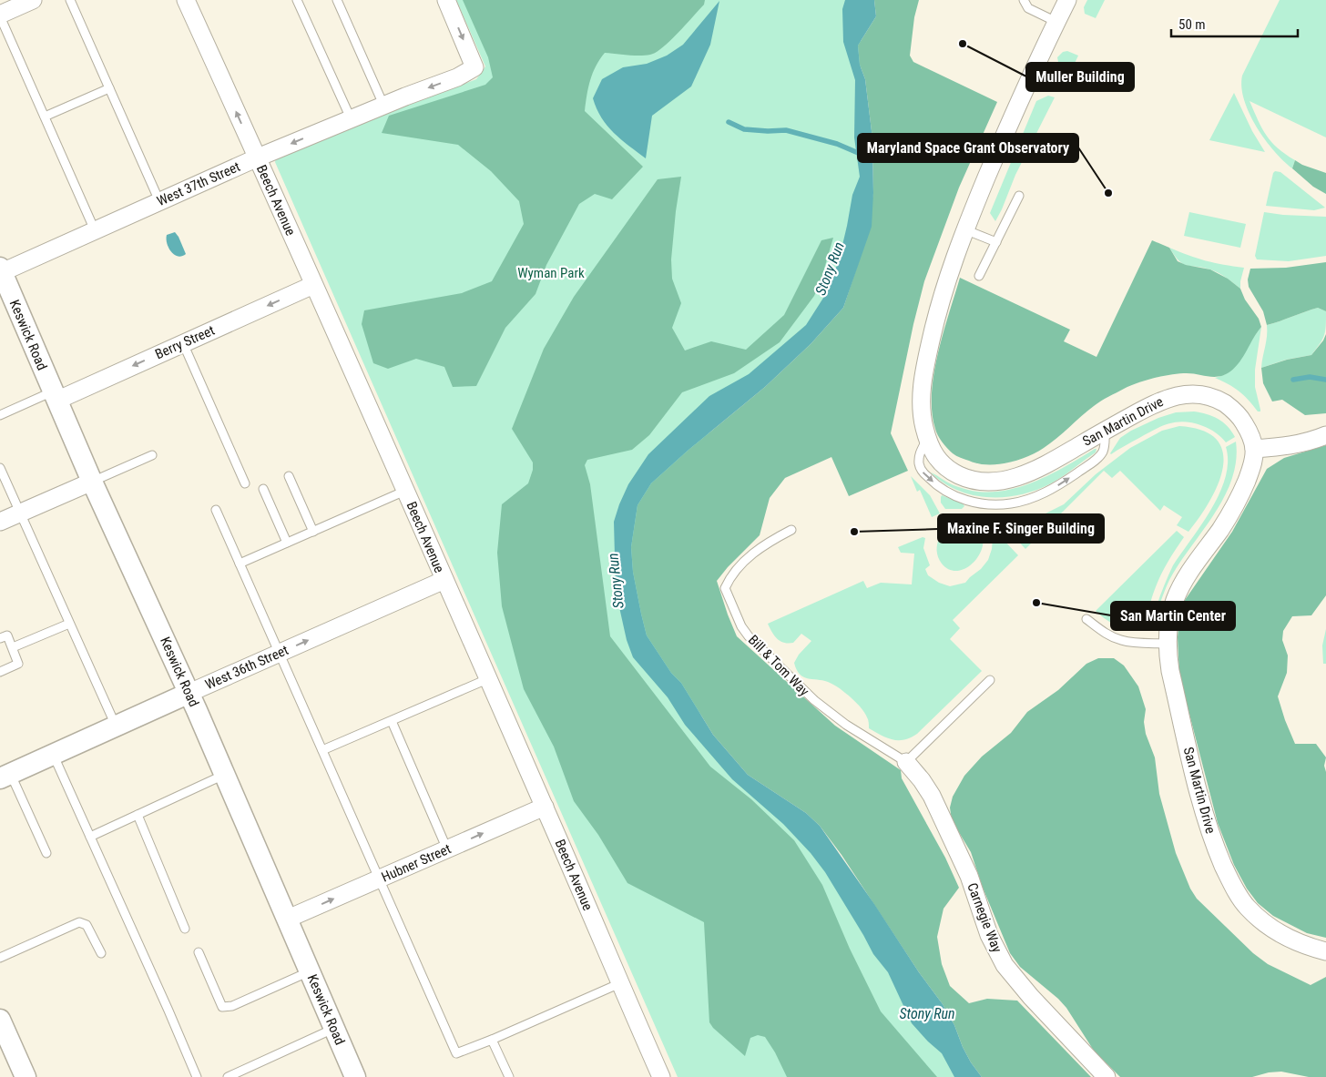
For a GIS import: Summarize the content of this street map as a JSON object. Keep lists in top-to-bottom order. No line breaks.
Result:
{"streets":{"street":["West 37th Street","Beech Avenue","Keswick Road","Berry Street","San Martin Drive","West 36th Street","Hubner Street","Carnegie Way"],"lane":["Bill & Tom Way"]},"crossings":[["West 37th Street","Beech Avenue"],["West 37th Street","Keswick Road"],["Beech Avenue","Berry Street"],["Beech Avenue","West 36th Street"],["Beech Avenue","Hubner Street"],["Keswick Road","Berry Street"],["Keswick Road","West 36th Street"],["Keswick Road","Hubner Street"],["Bill & Tom Way","Carnegie Way"]],"one_way":["Berry Street","West 36th Street","Hubner Street"],"water":["Stony Run"],"parks":["Wyman Park"],"places":["Muller Building","Maryland Space Grant Observatory","Maxine F. Singer Building","San Martin Center"],"scale_bar":"50 m"}
